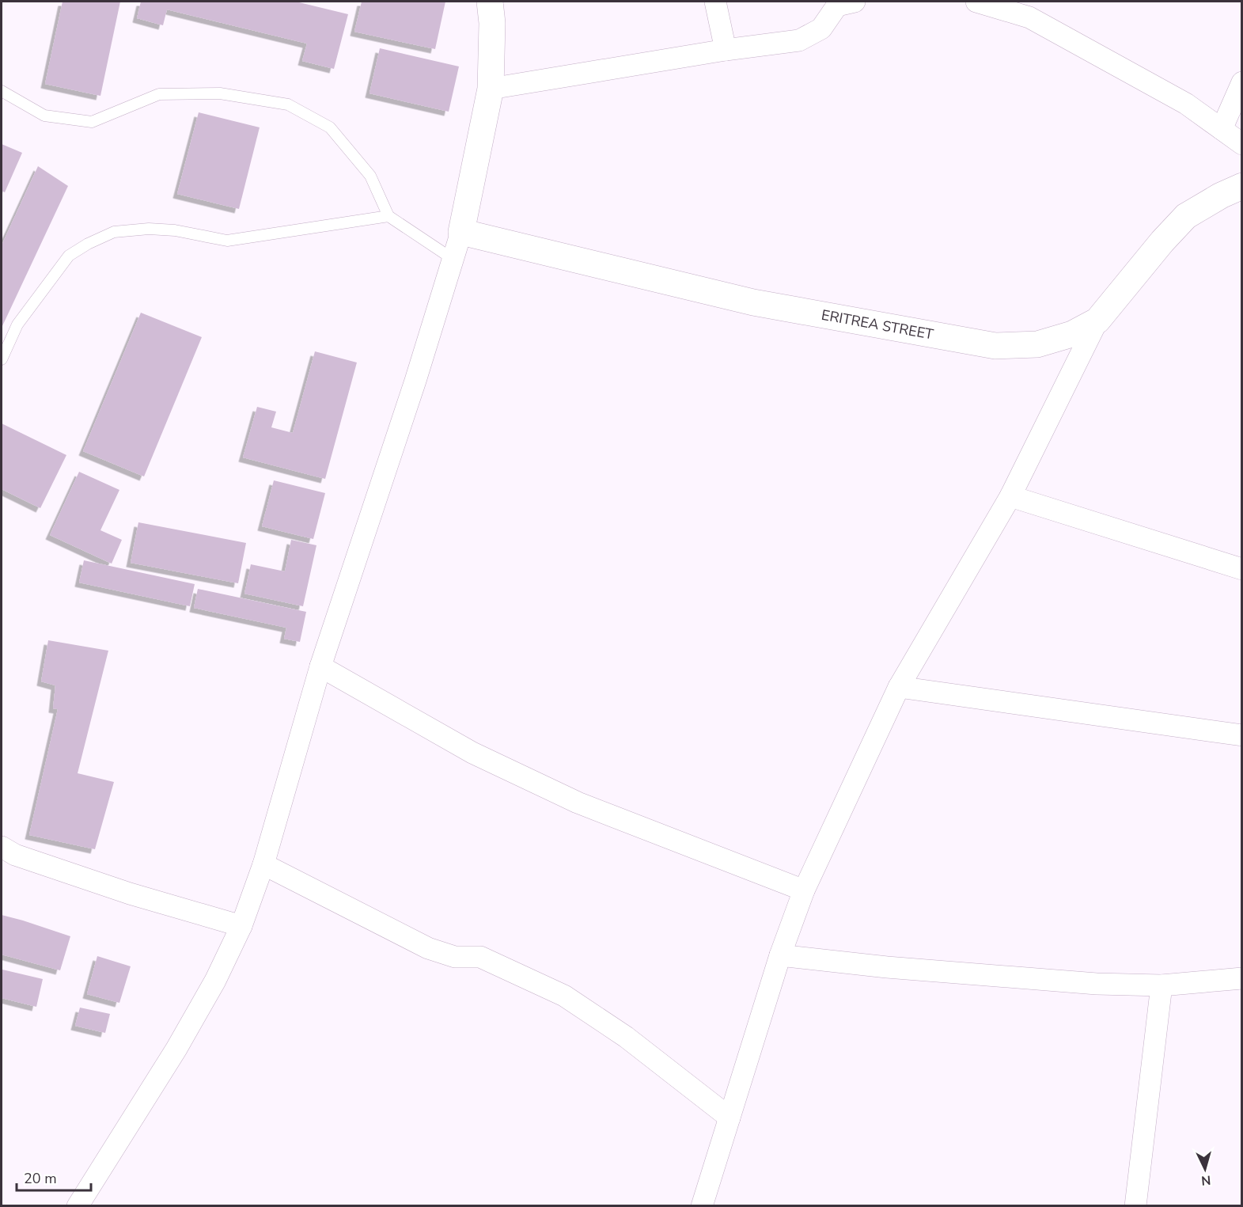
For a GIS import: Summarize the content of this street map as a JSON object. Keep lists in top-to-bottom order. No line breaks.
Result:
{"streets":{"main road":["ERITREA STREET"]},"scale_bar":"20 m","north":"bottom"}
